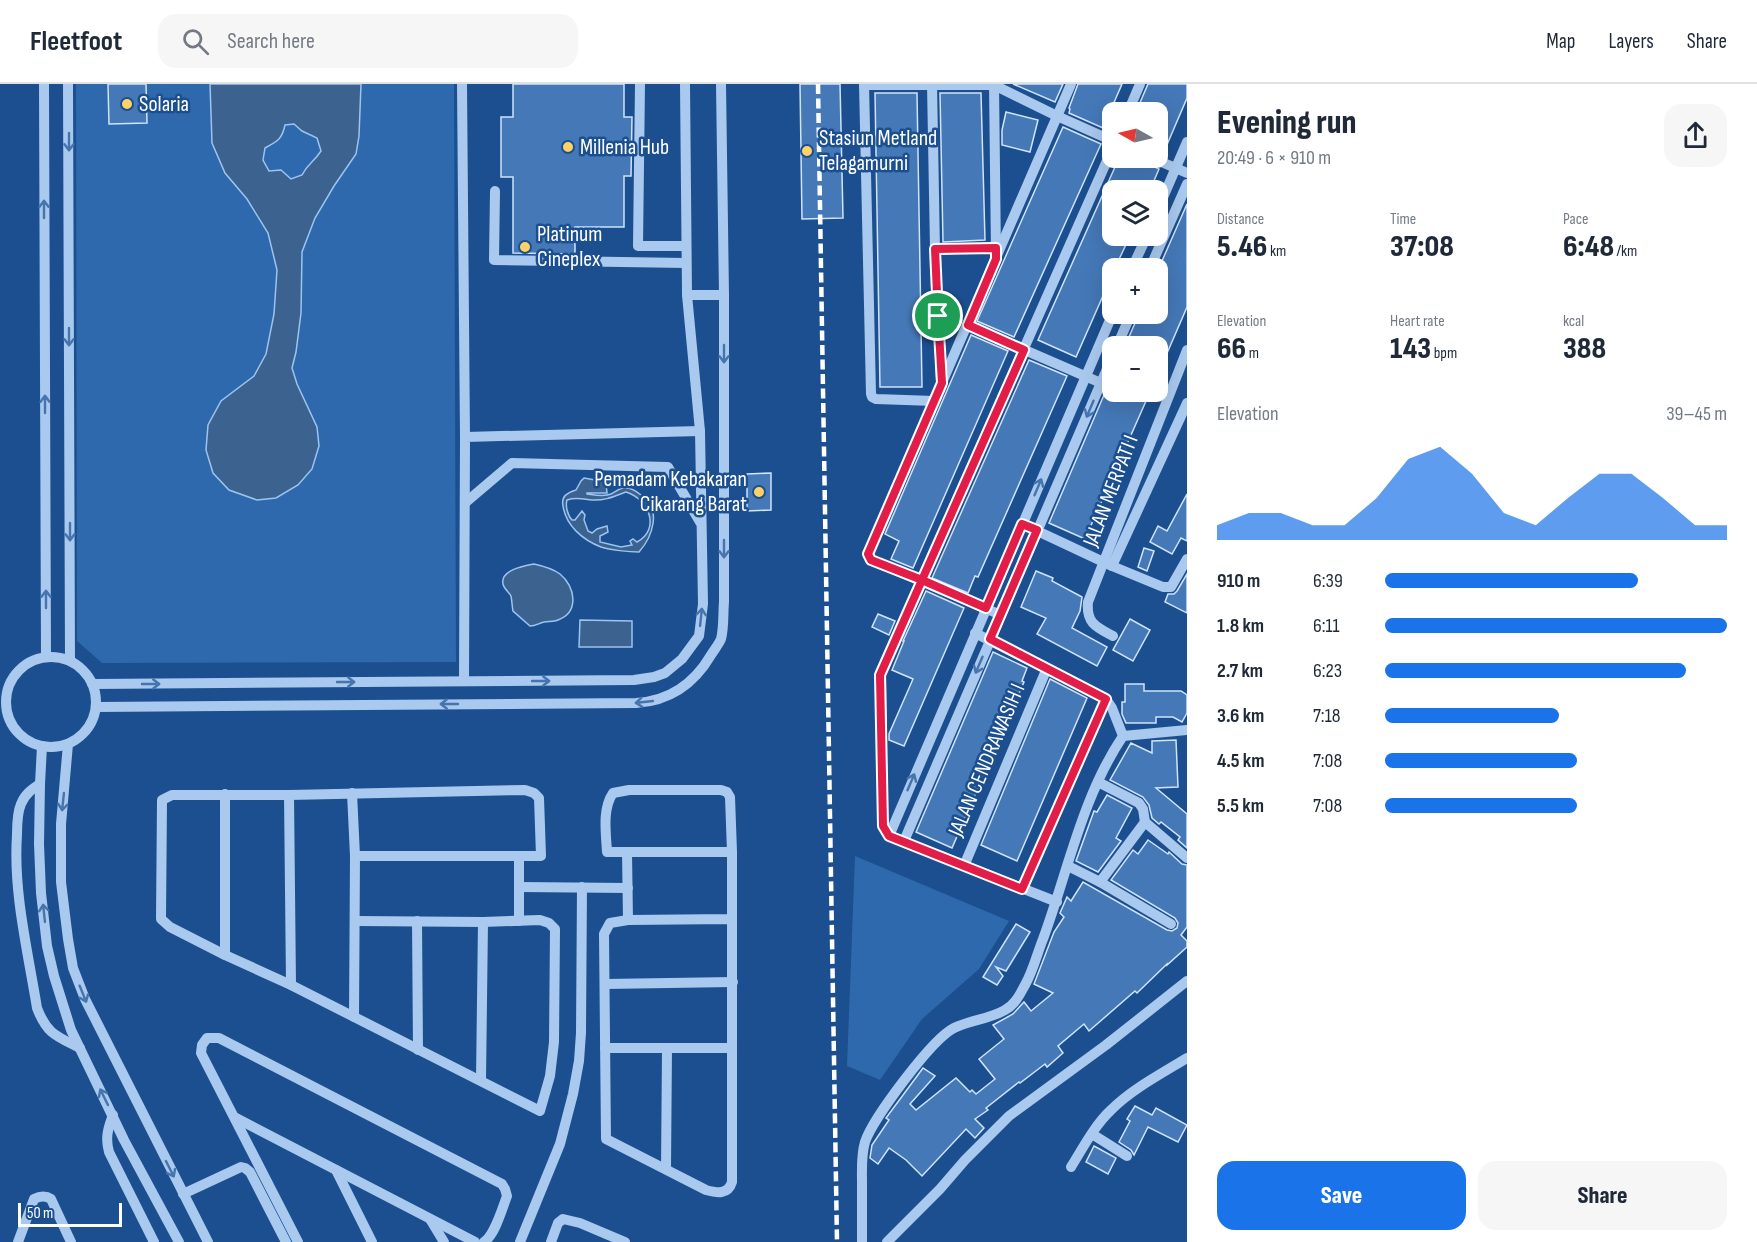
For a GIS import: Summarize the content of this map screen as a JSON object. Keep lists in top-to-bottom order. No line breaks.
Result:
{"streets":{"street":["JALAN MERPATI I","JALAN CENDRAWASIH I"]},"places":["Solaria","Millenia Hub","Stasiun Metland Telagamurni","Platinum Cineplex","Pemadam Kebakaran Cikarang Barat"],"scale_bar":"50 m","north":"left","page":{"header":"Fleetfoot","search":"Search here","nav":["Map","Layers","Share"],"heading":["Evening run","20:49 · 6 × 910 m"],"map_buttons":["+","−"],"stats":[["Distance","5.46 km"],["Time","37:08"],["Pace","6:48 /km"],["Elevation","66 m"],["Heart rate","143 bpm"],["kcal","388"]],"chart":["Elevation","39–45 m"],"list":[{"name":"910 m","note":"6:39"},{"name":"1.8 km","note":"6:11"},{"name":"2.7 km","note":"6:23"},{"name":"3.6 km","note":"7:18"},{"name":"4.5 km","note":"7:08"},{"name":"5.5 km","note":"7:08"}],"buttons":["Save","Share"],"scale":"50 m"}}
